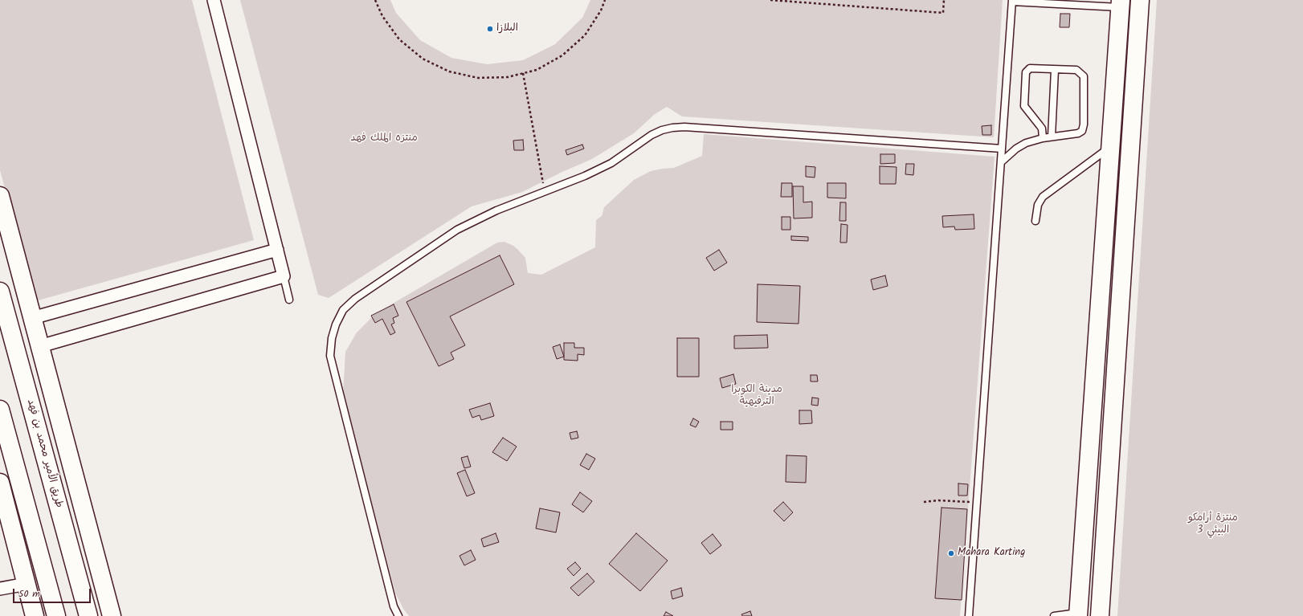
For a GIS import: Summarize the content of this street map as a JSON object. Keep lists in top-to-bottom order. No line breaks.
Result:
{"streets":{"main road":["طريق الأمير محمد بن فهد"]},"parks":["منتزه الملك فهد","مدينة الكوبرا الترفيهية","منتزة أرامكو البيئي 3"],"places":["البلازا","Mahara Karting"],"scale_bar":"50 m"}
